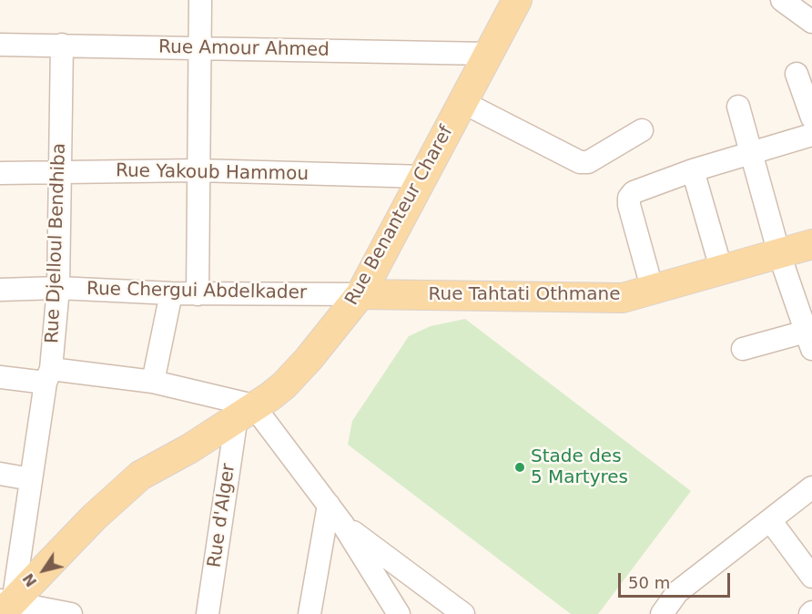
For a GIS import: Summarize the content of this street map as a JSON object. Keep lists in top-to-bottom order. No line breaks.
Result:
{"streets":{"main road":["Rue Benanteur Charef","Rue Tahtati Othmane"],"street":["Rue Amour Ahmed","Rue Yakoub Hammou","Rue Djelloul Bendhiba","Rue Chergui Abdelkader","Rue d'Alger"]},"crossings":[["Rue Amour Ahmed","Rue Benanteur Charef"],["Rue Amour Ahmed","Rue Djelloul Bendhiba"],["Rue Yakoub Hammou","Rue Benanteur Charef"],["Rue Yakoub Hammou","Rue Djelloul Bendhiba"],["Rue Benanteur Charef","Rue Djelloul Bendhiba"],["Rue Benanteur Charef","Rue Chergui Abdelkader"],["Rue Benanteur Charef","Rue Tahtati Othmane"],["Rue Benanteur Charef","Rue d'Alger"],["Rue Djelloul Bendhiba","Rue Chergui Abdelkader"],["Rue Chergui Abdelkader","Rue Tahtati Othmane"]],"places":["Stade des 5 Martyres"],"scale_bar":"50 m","north":"bottom left"}
